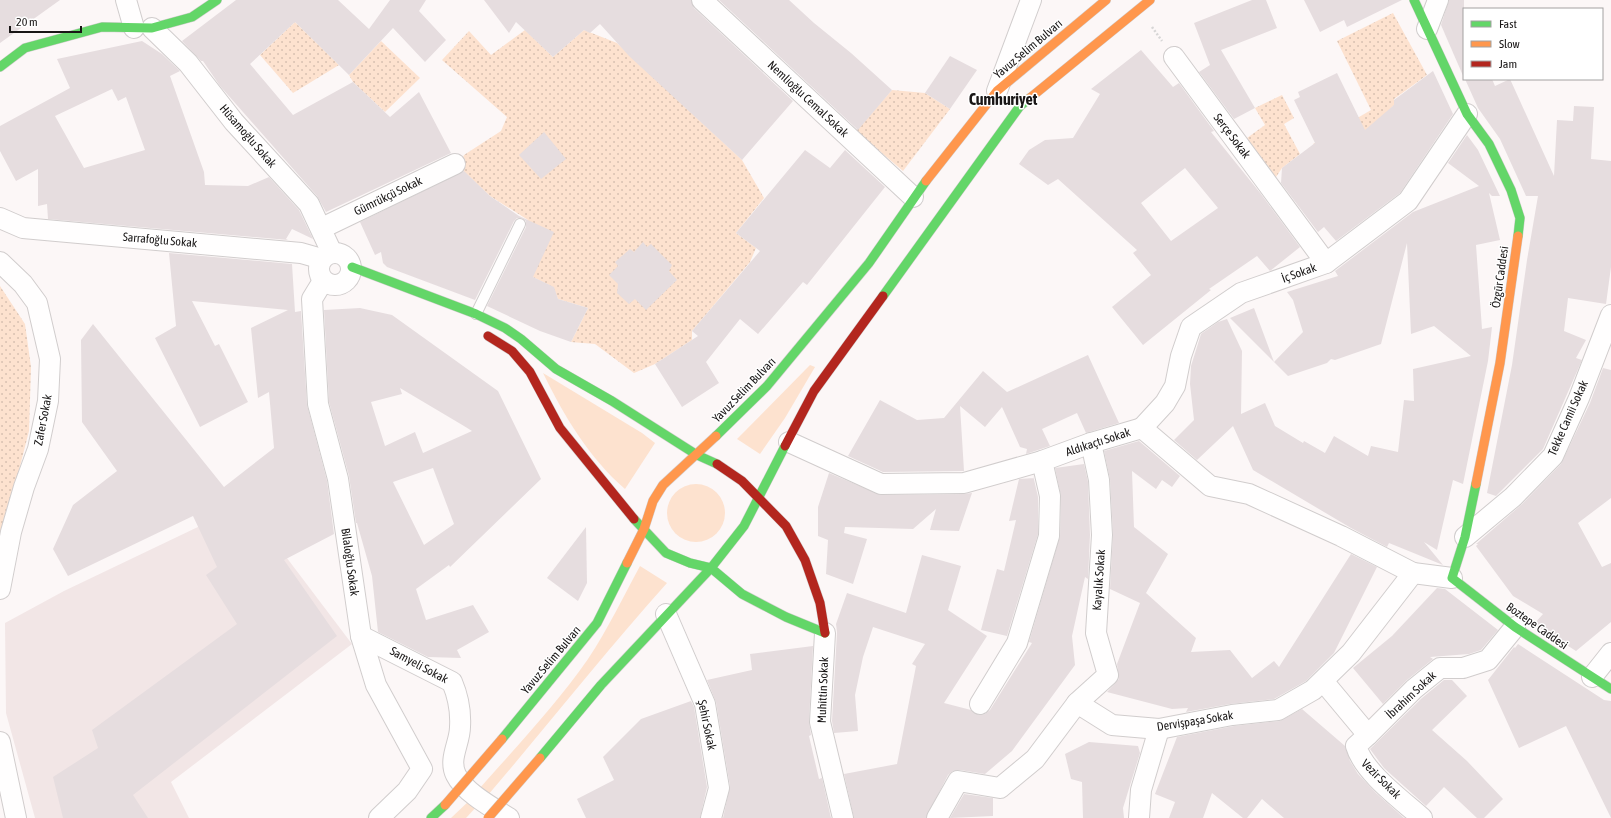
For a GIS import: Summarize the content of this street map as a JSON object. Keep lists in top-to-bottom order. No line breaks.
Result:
{"streets":{"main road":["Yavuz Selim Bulvarı","Özgür Caddesi","Boztepe Caddesi"],"street":["Nemlioğlu Cemal Sokak","Hüsamoğlu Sokak","Serçe Sokak","Gümrükçü Sokak","Sarrafoğlu Sokak","İç Sokak","Tekke Camii Sokak","Zafer Sokak","Aldıkaçtı Sokak","Bilaloğlu Sokak","Kayalık Sokak","Samyeli Sokak","Muhittin Sokak","İbrahim Sokak","Dervişpaşa Sokak","Şehir Sokak","Vezir Sokak"]},"crossings":[["Yavuz Selim Bulvarı","Nemlioğlu Cemal Sokak"],["Hüsamoğlu Sokak","Gümrükçü Sokak"],["Hüsamoğlu Sokak","Sarrafoğlu Sokak"],["Hüsamoğlu Sokak","Bilaloğlu Sokak"],["Serçe Sokak","İç Sokak"],["Sarrafoğlu Sokak","Bilaloğlu Sokak"],["İç Sokak","Özgür Caddesi"],["İç Sokak","Aldıkaçtı Sokak"],["Özgür Caddesi","Tekke Camii Sokak"],["Özgür Caddesi","Aldıkaçtı Sokak"],["Özgür Caddesi","Boztepe Caddesi"],["Aldıkaçtı Sokak","Kayalık Sokak"],["Aldıkaçtı Sokak","Boztepe Caddesi"],["Aldıkaçtı Sokak","Dervişpaşa Sokak"],["Bilaloğlu Sokak","Samyeli Sokak"],["Kayalık Sokak","Dervişpaşa Sokak"],["Boztepe Caddesi","İbrahim Sokak"],["İbrahim Sokak","Vezir Sokak"]],"districts":["Cumhuriyet"],"legend":["Fast","Slow","Jam"],"scale_bar":"20 m"}
